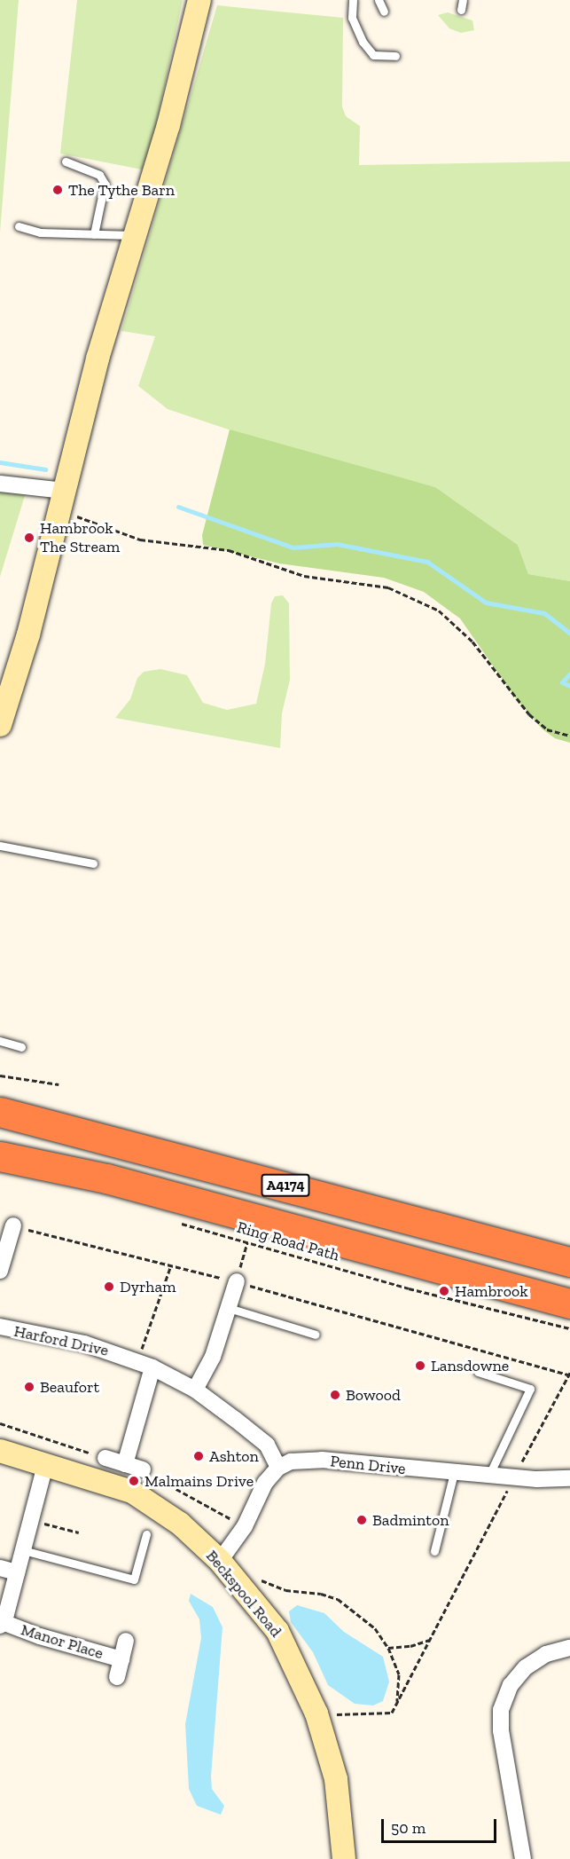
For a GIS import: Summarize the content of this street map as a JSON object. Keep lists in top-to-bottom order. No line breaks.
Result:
{"streets":{"highway":["A4174"],"main road":["Beckspool Road"],"street":["Harford Drive","Penn Drive","Manor Place"],"path":["Ring Road Path"]},"crossings":[["Harford Drive","Penn Drive"]],"places":["The Tythe Barn","Hambrook The Stream","Dyrham","Hambrook","Lansdowne","Beaufort","Bowood","Ashton","Malmains Drive","Badminton"],"scale_bar":"50 m"}
